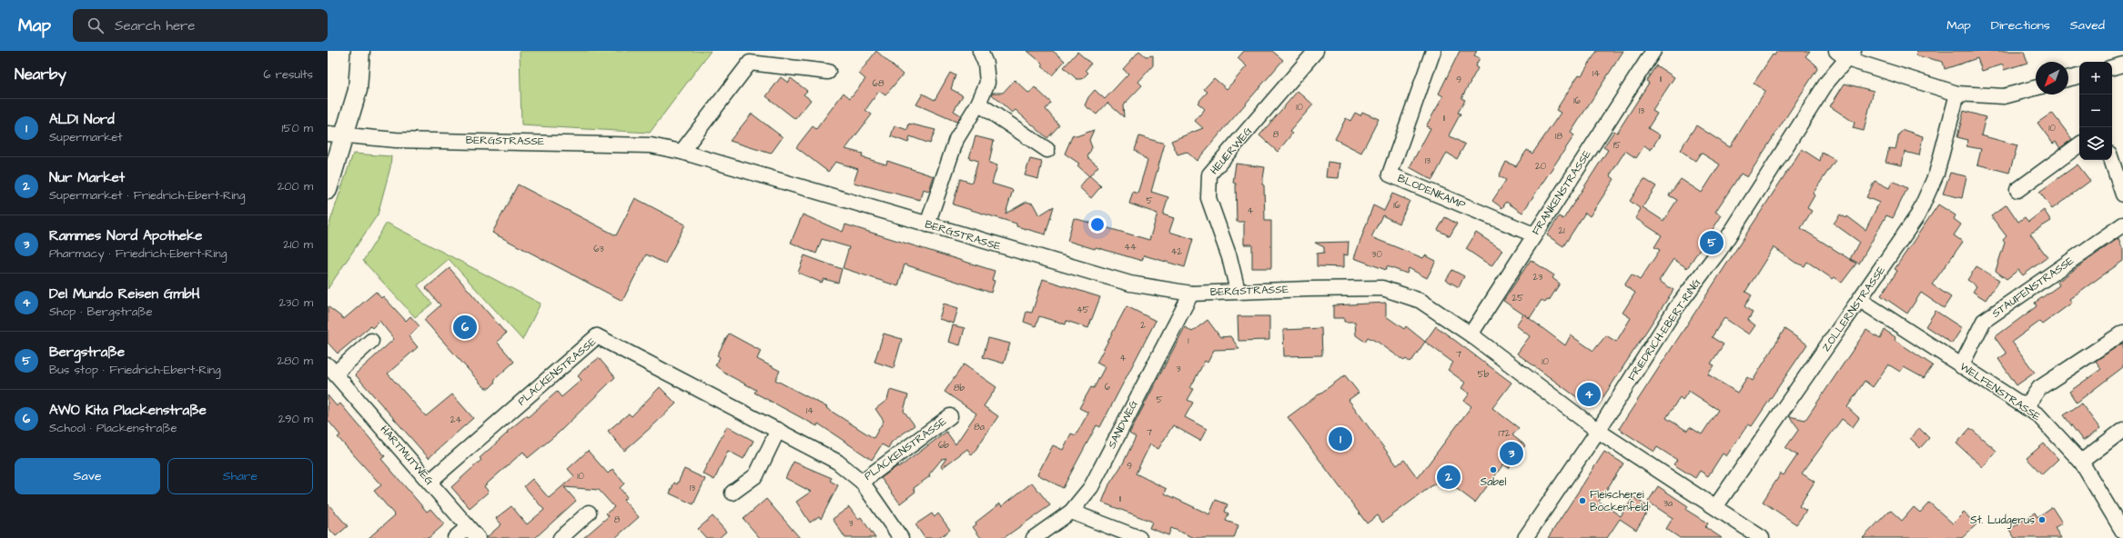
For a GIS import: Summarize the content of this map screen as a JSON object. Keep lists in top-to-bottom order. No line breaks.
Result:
{"streets":{"street":["BERGSTRASSE","HEUERWEG","BLODENKAMP","FRANKENSTRASSE","STAUFENSTRASSE","ZOLLERNSTRASSE","FRIEDRICH-EBERT-RING","PLACKENSTRASSE","WELFENSTRASSE","SANDWEG","HARTMUTWEG"]},"crossings":[["BERGSTRASSE","HEUERWEG"],["BERGSTRASSE","FRANKENSTRASSE"],["BERGSTRASSE","ZOLLERNSTRASSE"],["BERGSTRASSE","FRIEDRICH-EBERT-RING"],["BERGSTRASSE","SANDWEG"],["BLODENKAMP","FRANKENSTRASSE"],["STAUFENSTRASSE","WELFENSTRASSE"],["ZOLLERNSTRASSE","WELFENSTRASSE"],["PLACKENSTRASSE","HARTMUTWEG"]],"places":["Sabel","Fleischerei Böckenfeld","St. Ludgerus"],"house_numbers":["14","11","9","68","16","10","13","11","10","8","18","15","13","20","5","16","4","21","44","63","42","30","23","25","45","2","1","7","4","10","3","5b","6","8b","5","14","24","8a","7","172","6b","9","10","13","11","3a","8","3"],"north":"bottom left","page":{"header":"Map","search":"Search here","nav":["Map","Directions","Saved"],"heading":["Nearby","6 results"],"map_buttons":["+","−"],"list":[{"mark":"1","name":"ALDI Nord","note":"Supermarket","value":"150 m"},{"mark":"2","name":"Nur Market","note":"Supermarket · Friedrich-Ebert-Ring","value":"200 m"},{"mark":"3","name":"Rammes Nord Apotheke","note":"Pharmacy · Friedrich-Ebert-Ring","value":"210 m"},{"mark":"4","name":"Del Mundo Reisen GmbH","note":"Shop · Bergstraße","value":"230 m"},{"mark":"5","name":"Bergstraße","note":"Bus stop · Friedrich-Ebert-Ring","value":"280 m"},{"mark":"6","name":"AWO Kita Plackenstraße","note":"School · Plackenstraße","value":"290 m"}],"pins":["5","6","4","1","3","2"],"buttons":["Save","Share"]}}
